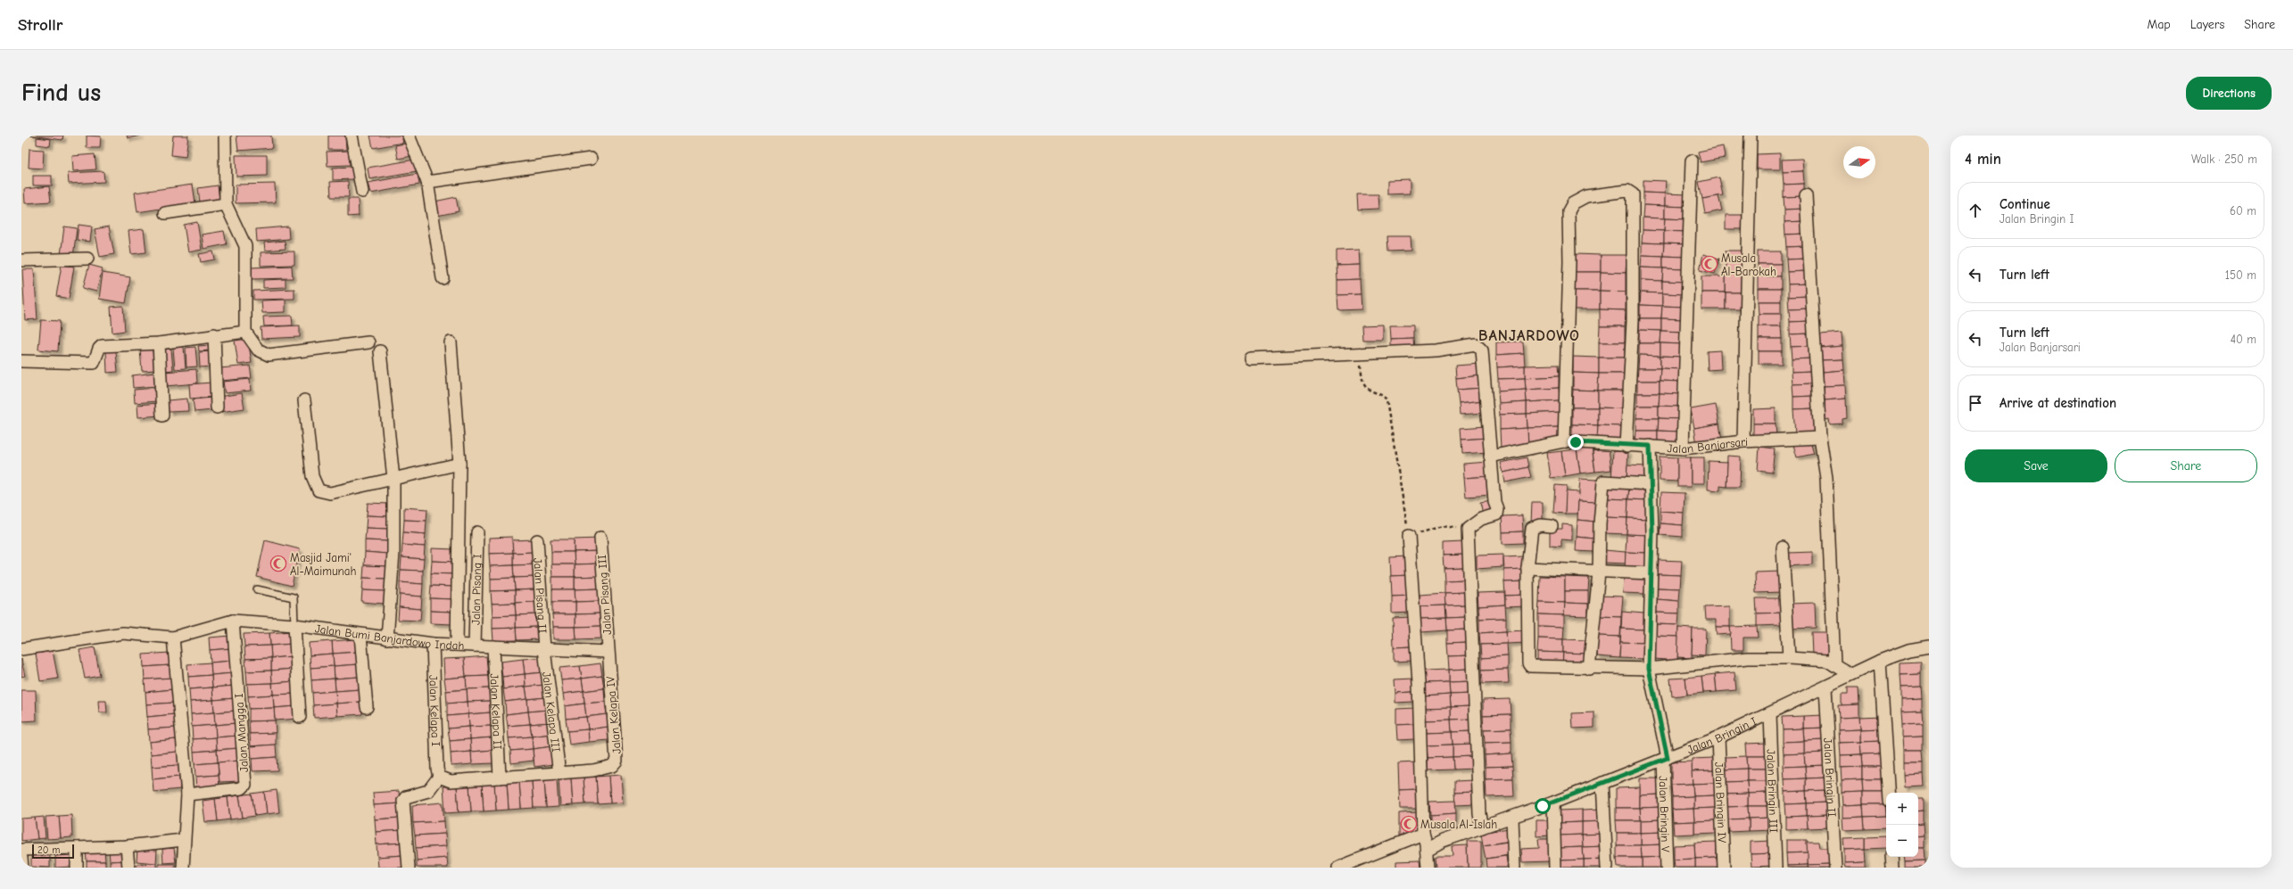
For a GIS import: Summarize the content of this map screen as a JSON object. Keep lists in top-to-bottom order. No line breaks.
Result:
{"streets":{"street":["Jalan Banjarsari","Jalan Pisang I","Jalan Pisang II","Jalan Pisang III","Jalan Bumi Banjardowo Indah","Jalan Kelapa I","Jalan Kelapa II","Jalan Kelapa III","Jalan Kelapa IV","Jalan Mangga I","Jalan Bringin I","Jalan Bringin II","Jalan Bringin III","Jalan Bringin IV","Jalan Bringin V"]},"crossings":[["Jalan Banjarsari","Jalan Bringin V"],["Jalan Pisang I","Jalan Bumi Banjardowo Indah"],["Jalan Pisang II","Jalan Bumi Banjardowo Indah"],["Jalan Pisang II","Jalan Kelapa III"],["Jalan Pisang III","Jalan Bumi Banjardowo Indah"],["Jalan Pisang III","Jalan Kelapa IV"],["Jalan Bumi Banjardowo Indah","Jalan Kelapa I"],["Jalan Bumi Banjardowo Indah","Jalan Kelapa II"],["Jalan Bumi Banjardowo Indah","Jalan Kelapa III"],["Jalan Bumi Banjardowo Indah","Jalan Kelapa IV"],["Jalan Bumi Banjardowo Indah","Jalan Mangga I"],["Jalan Kelapa III","Jalan Kelapa IV"],["Jalan Bringin I","Jalan Bringin II"],["Jalan Bringin I","Jalan Bringin III"],["Jalan Bringin I","Jalan Bringin IV"],["Jalan Bringin I","Jalan Bringin V"]],"districts":["BANJARDOWO"],"places":{"mosque":["Musala Al-Barokah","Masjid Jami' Al-Maimunah","Musala Al-Islah"]},"scale_bar":"20 m","north":"right","page":{"header":"Strollr","nav":["Map","Layers","Share"],"buttons":["Directions",["Save","Share"]],"title":"Find us","heading":["4 min","Walk · 250 m"],"list":[["Continue","Jalan Bringin I","60 m"],["Turn left","150 m"],["Turn left","Jalan Banjarsari","40 m"],"Arrive at destination"],"map_buttons":["+","−"],"scale":"20 m"}}
